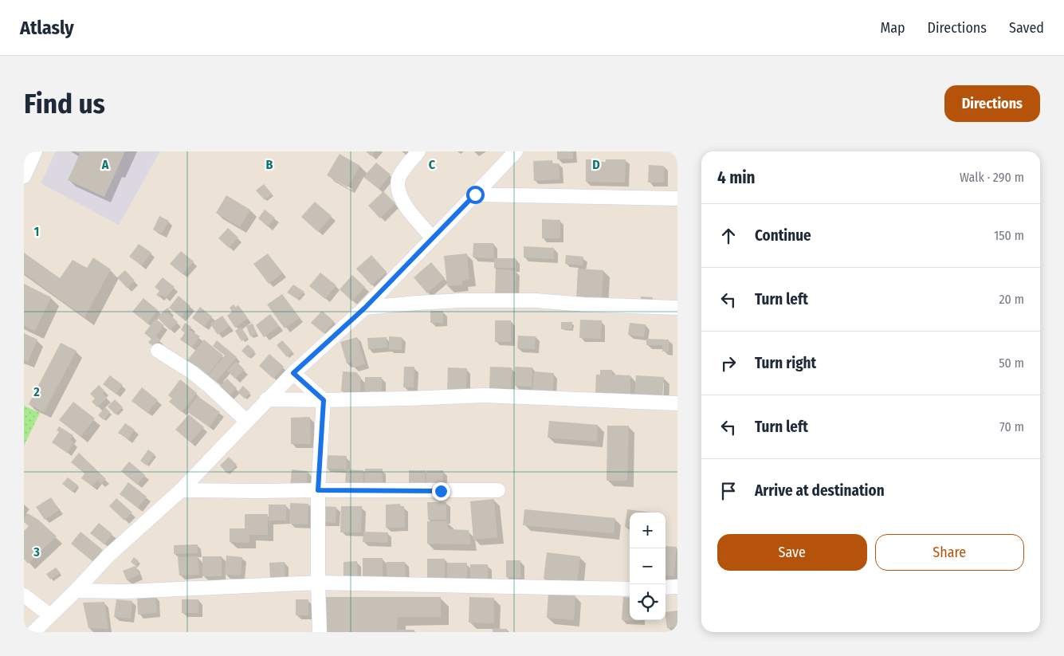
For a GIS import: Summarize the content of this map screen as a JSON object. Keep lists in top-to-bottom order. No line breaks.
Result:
{"page":{"header":"Atlasly","nav":["Map","Directions","Saved"],"buttons":["Directions",["Save","Share"]],"title":"Find us","heading":["4 min","Walk · 290 m"],"list":[["Continue","150 m"],["Turn left","20 m"],["Turn right","50 m"],["Turn left","70 m"],"Arrive at destination"],"map_buttons":["+","−"]},"grid":{"columns":["A","B","C","D"],"rows":["1","2","3"]}}
